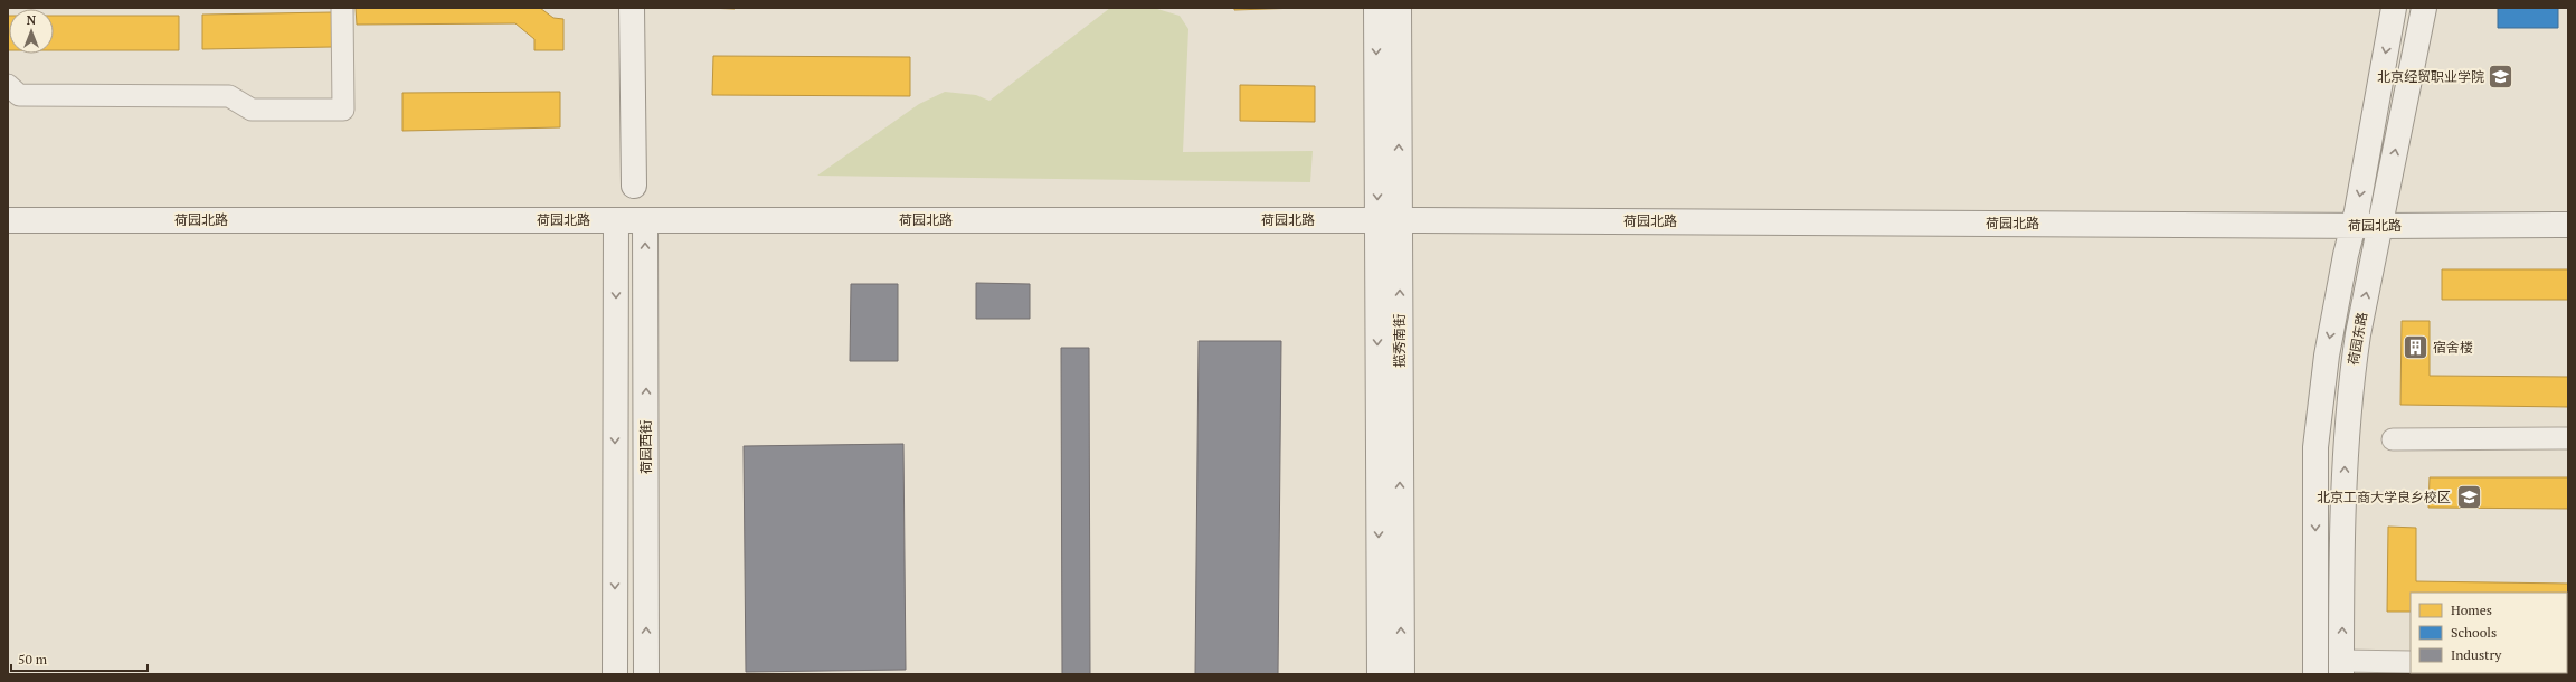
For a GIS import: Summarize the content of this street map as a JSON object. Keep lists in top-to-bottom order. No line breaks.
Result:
{"streets":{"street":["荷园北路","荷园东路","揽秀南街","荷园西街"]},"crossings":[["荷园北路","荷园东路"],["荷园北路","揽秀南街"],["荷园北路","荷园西街"]],"places":{"school or university":["北京经贸职业学院","北京工商大学良乡校区"],"building":["宿舍楼"]},"legend":["Homes","Schools","Industry"],"scale_bar":"50 m","north":"top"}
